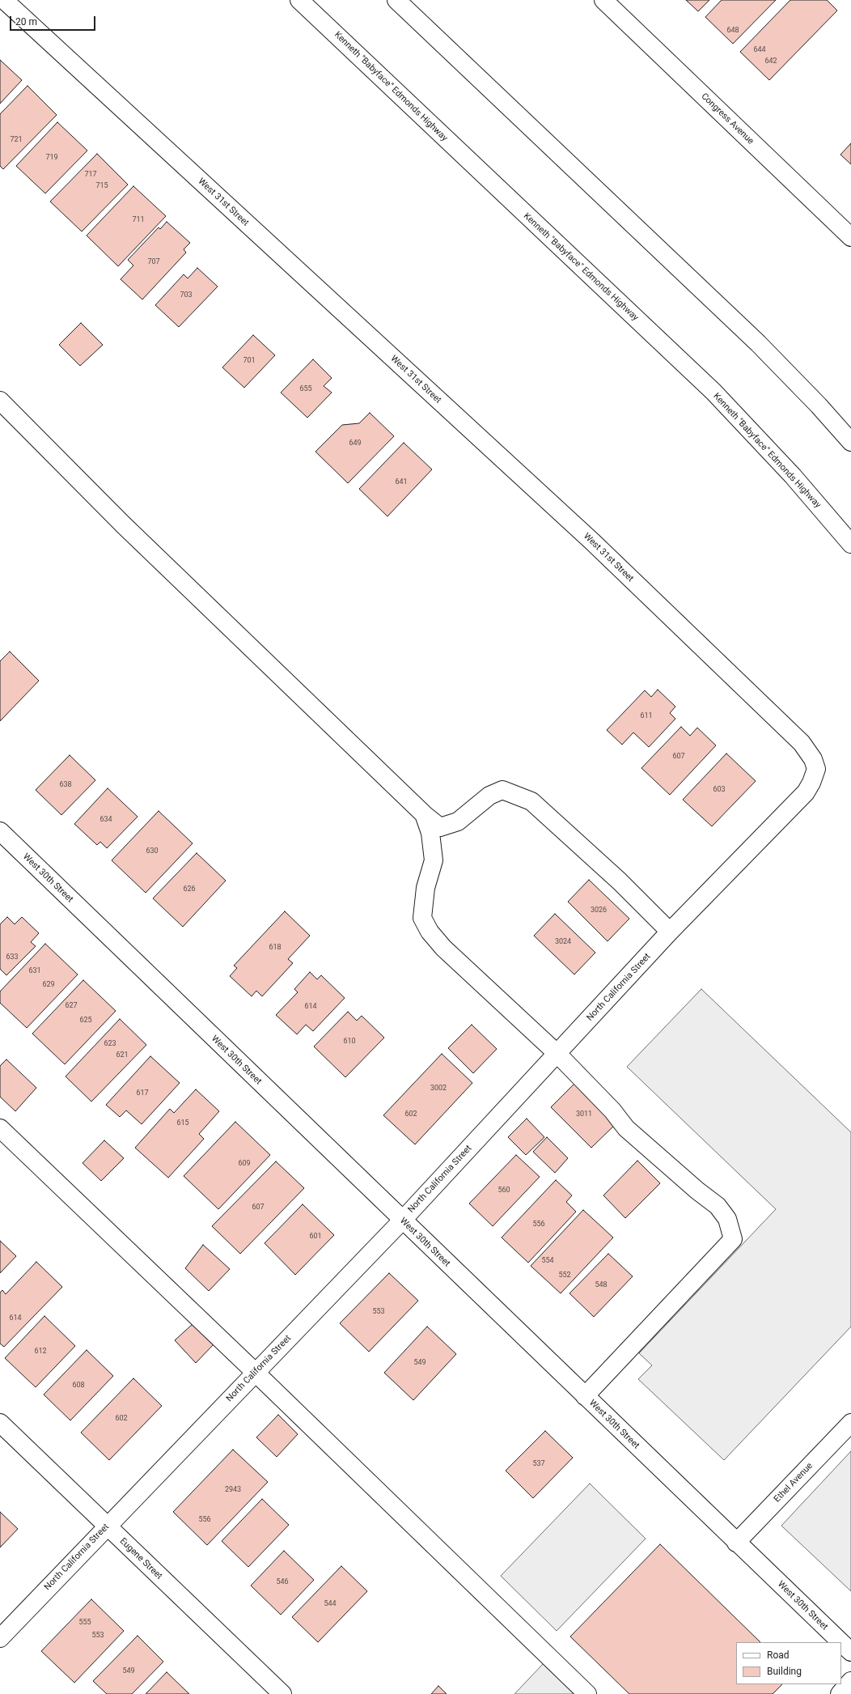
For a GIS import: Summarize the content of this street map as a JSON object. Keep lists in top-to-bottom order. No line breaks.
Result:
{"streets":{"main road":["Kenneth \"Babyface\" Edmonds Highway","Congress Avenue","West 31st Street","West 30th Street","North California Street","Ethel Avenue","Eugene Street"]},"crossings":[["West 31st Street","North California Street"],["West 30th Street","North California Street"],["West 30th Street","Ethel Avenue"],["North California Street","Eugene Street"]],"house_numbers":["648","644","642","721","719","717","715","711","707","703","701","655","649","641","611","607","638","603","634","630","626","3026","3024","618","633","631","629","627","614","625","610","623","621","3002","617","602","3011","615","609","560","607","556","601","554","552","548","553","614","612","549","608","602","537","2943","556","546","544","555","553","549"],"legend":["Road","Building"],"scale_bar":"20 m"}
